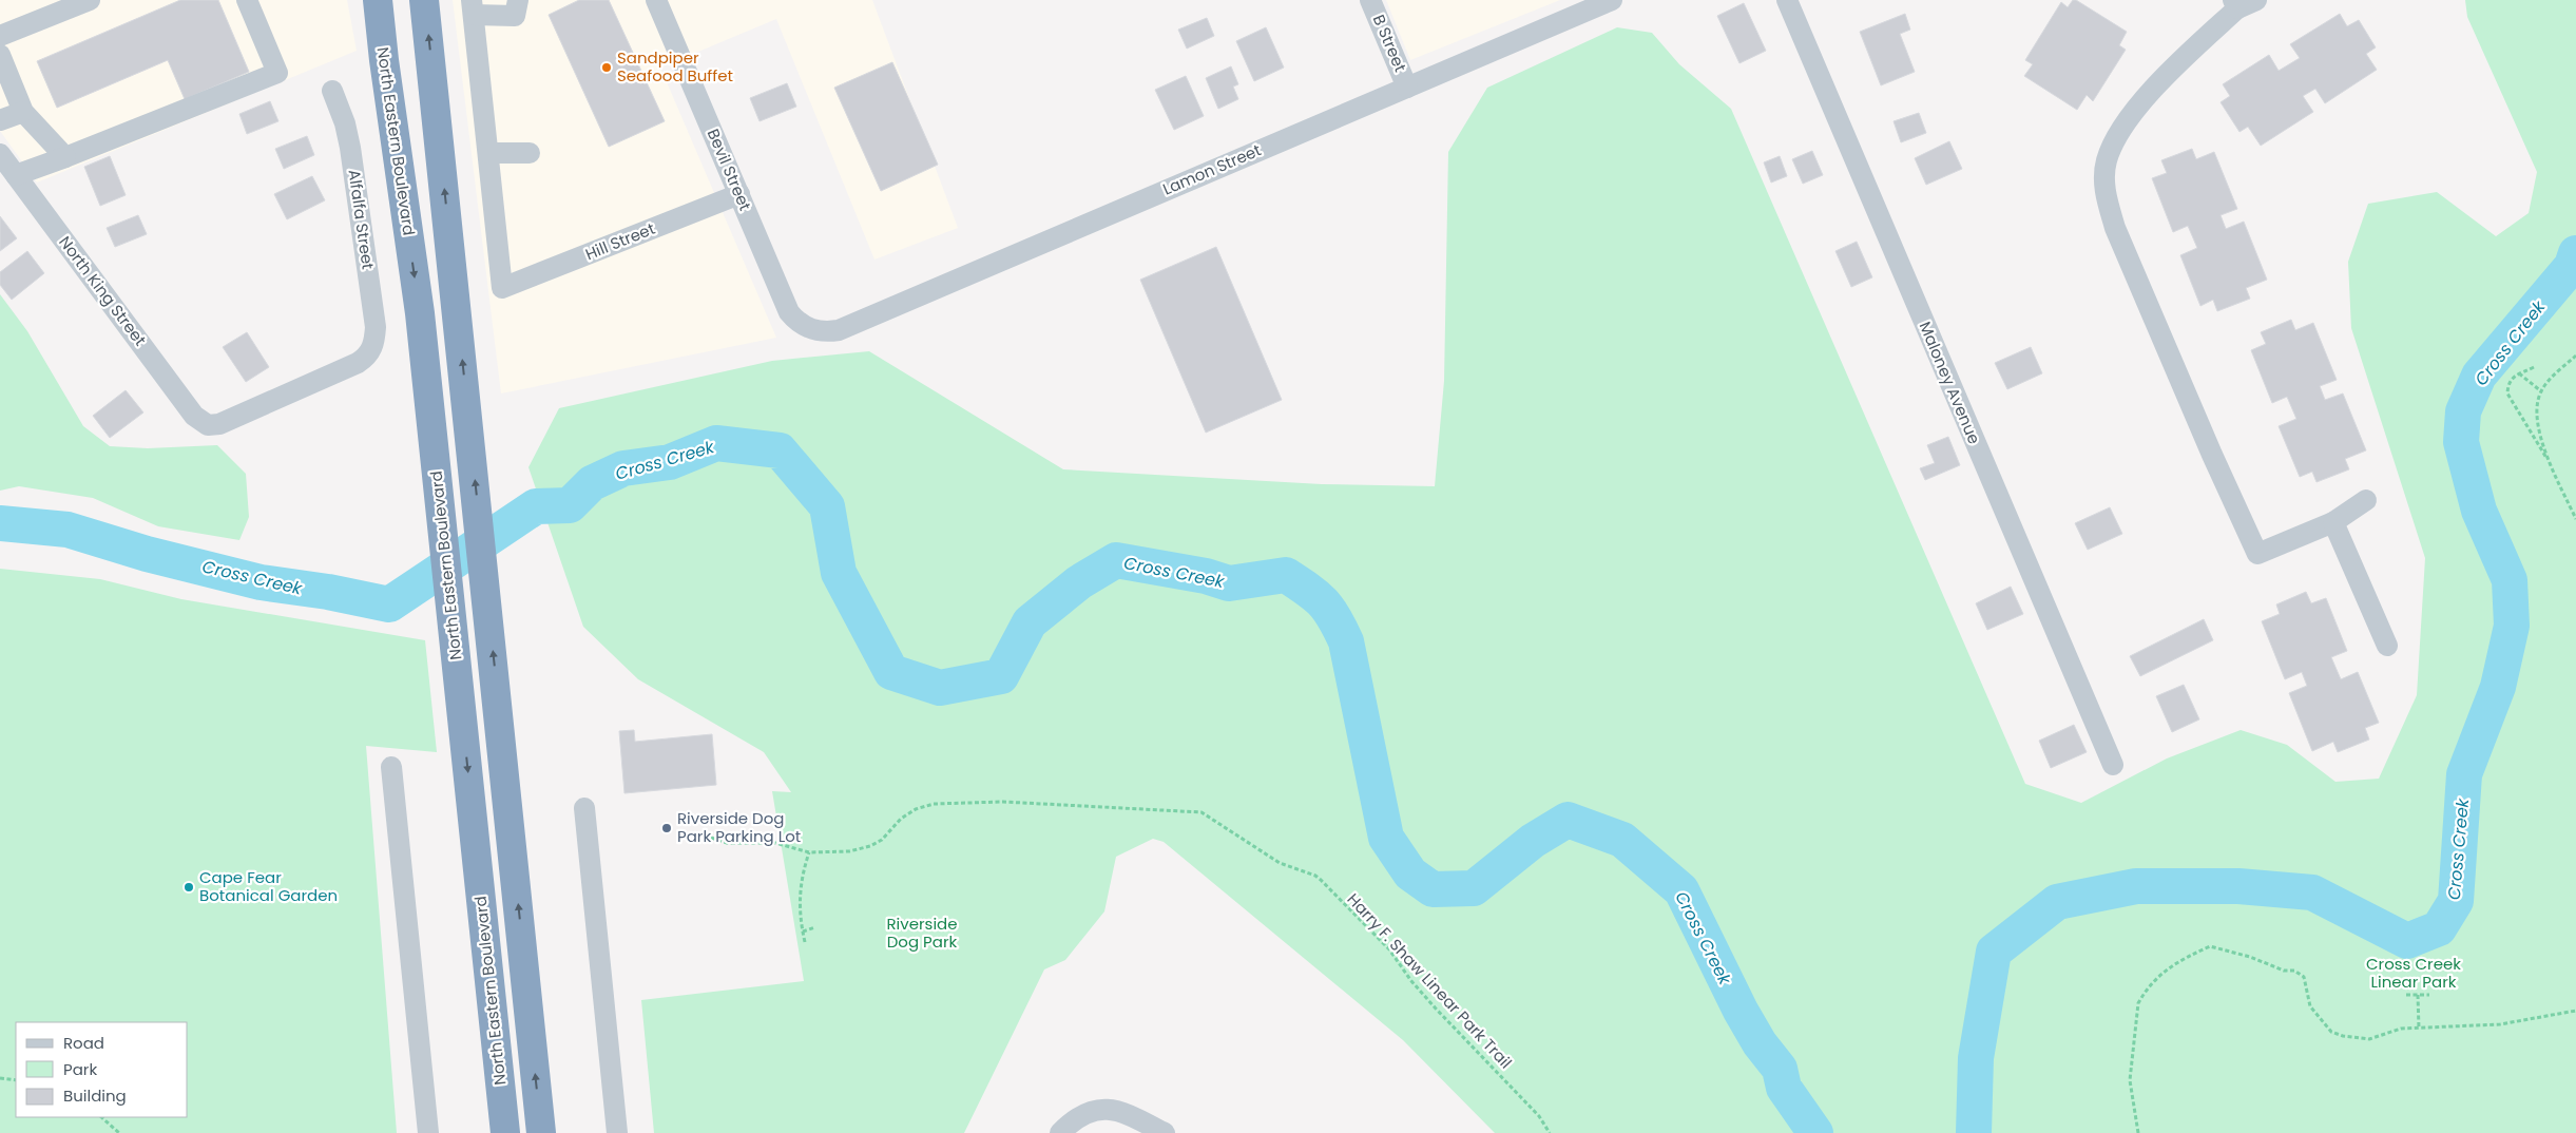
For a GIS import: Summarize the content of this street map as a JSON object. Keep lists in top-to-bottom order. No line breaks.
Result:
{"streets":{"highway":["North Eastern Boulevard"],"street":["B Street","Bevil Street","Lamon Street","Alfalfa Street","Hill Street","North King Street","Maloney Avenue"],"path":["Harry F. Shaw Linear Park Trail"]},"crossings":[["B Street","Lamon Street"],["Bevil Street","Lamon Street"],["Bevil Street","Hill Street"],["Alfalfa Street","North King Street"]],"water":["Cross Creek"],"parks":["Riverside Dog Park","Cross Creek Linear Park"],"places":["Sandpiper Seafood Buffet","Riverside Dog Park Parking Lot","Cape Fear Botanical Garden"],"legend":["Road","Park","Building"]}
